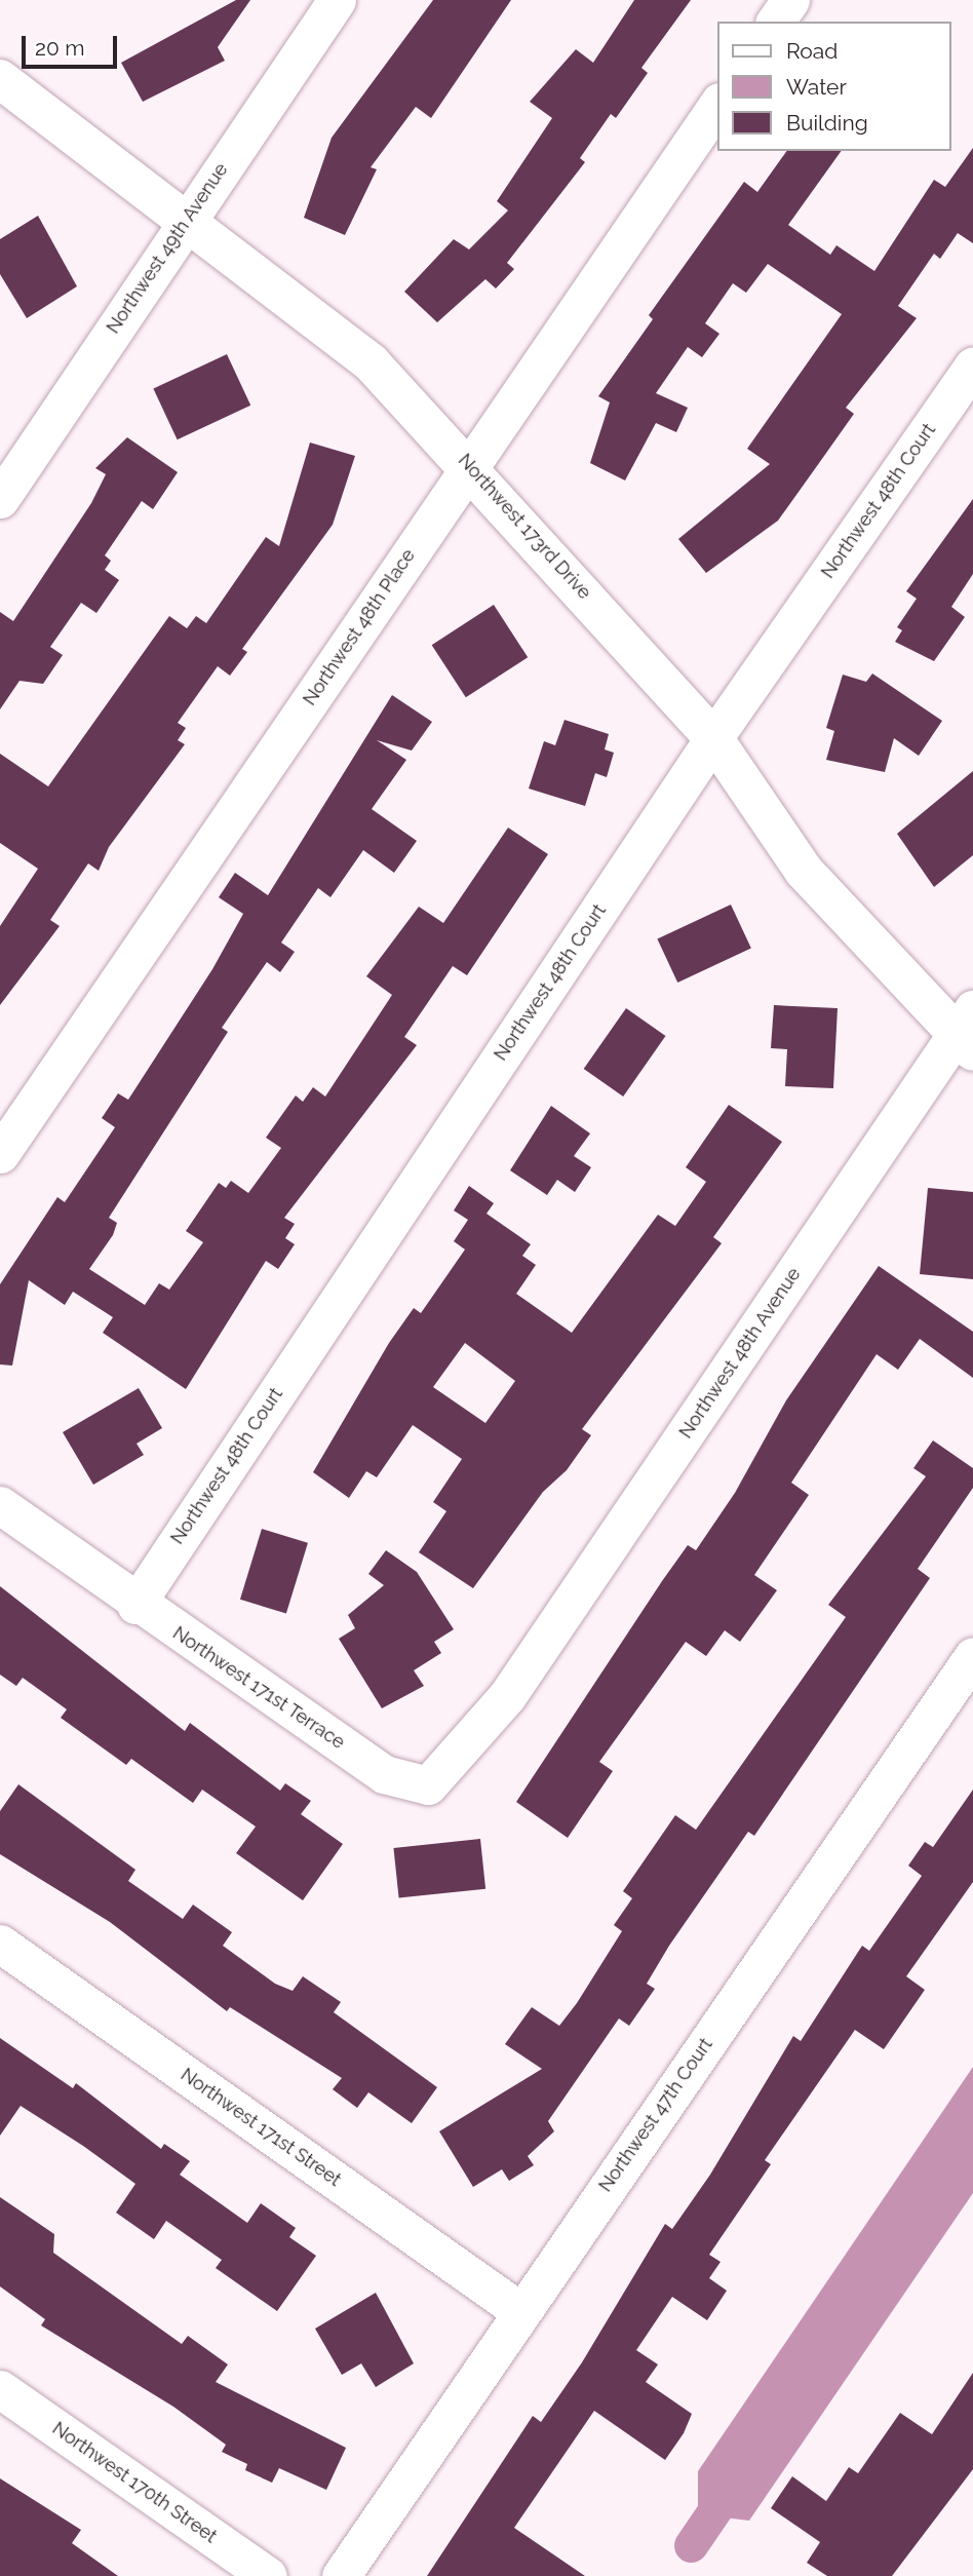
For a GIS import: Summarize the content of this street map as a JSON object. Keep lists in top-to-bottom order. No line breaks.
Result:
{"streets":{"street":["Northwest 49th Avenue","Northwest 48th Court","Northwest 173rd Drive","Northwest 48th Place","Northwest 48th Avenue","Northwest 171st Terrace","Northwest 47th Court","Northwest 171st Street","Northwest 170th Street"]},"crossings":[["Northwest 49th Avenue","Northwest 173rd Drive"],["Northwest 48th Court","Northwest 173rd Drive"],["Northwest 48th Court","Northwest 171st Terrace"],["Northwest 173rd Drive","Northwest 48th Place"],["Northwest 173rd Drive","Northwest 48th Avenue"],["Northwest 48th Avenue","Northwest 171st Terrace"],["Northwest 47th Court","Northwest 171st Street"]],"legend":["Road","Water","Building"],"scale_bar":"20 m"}
